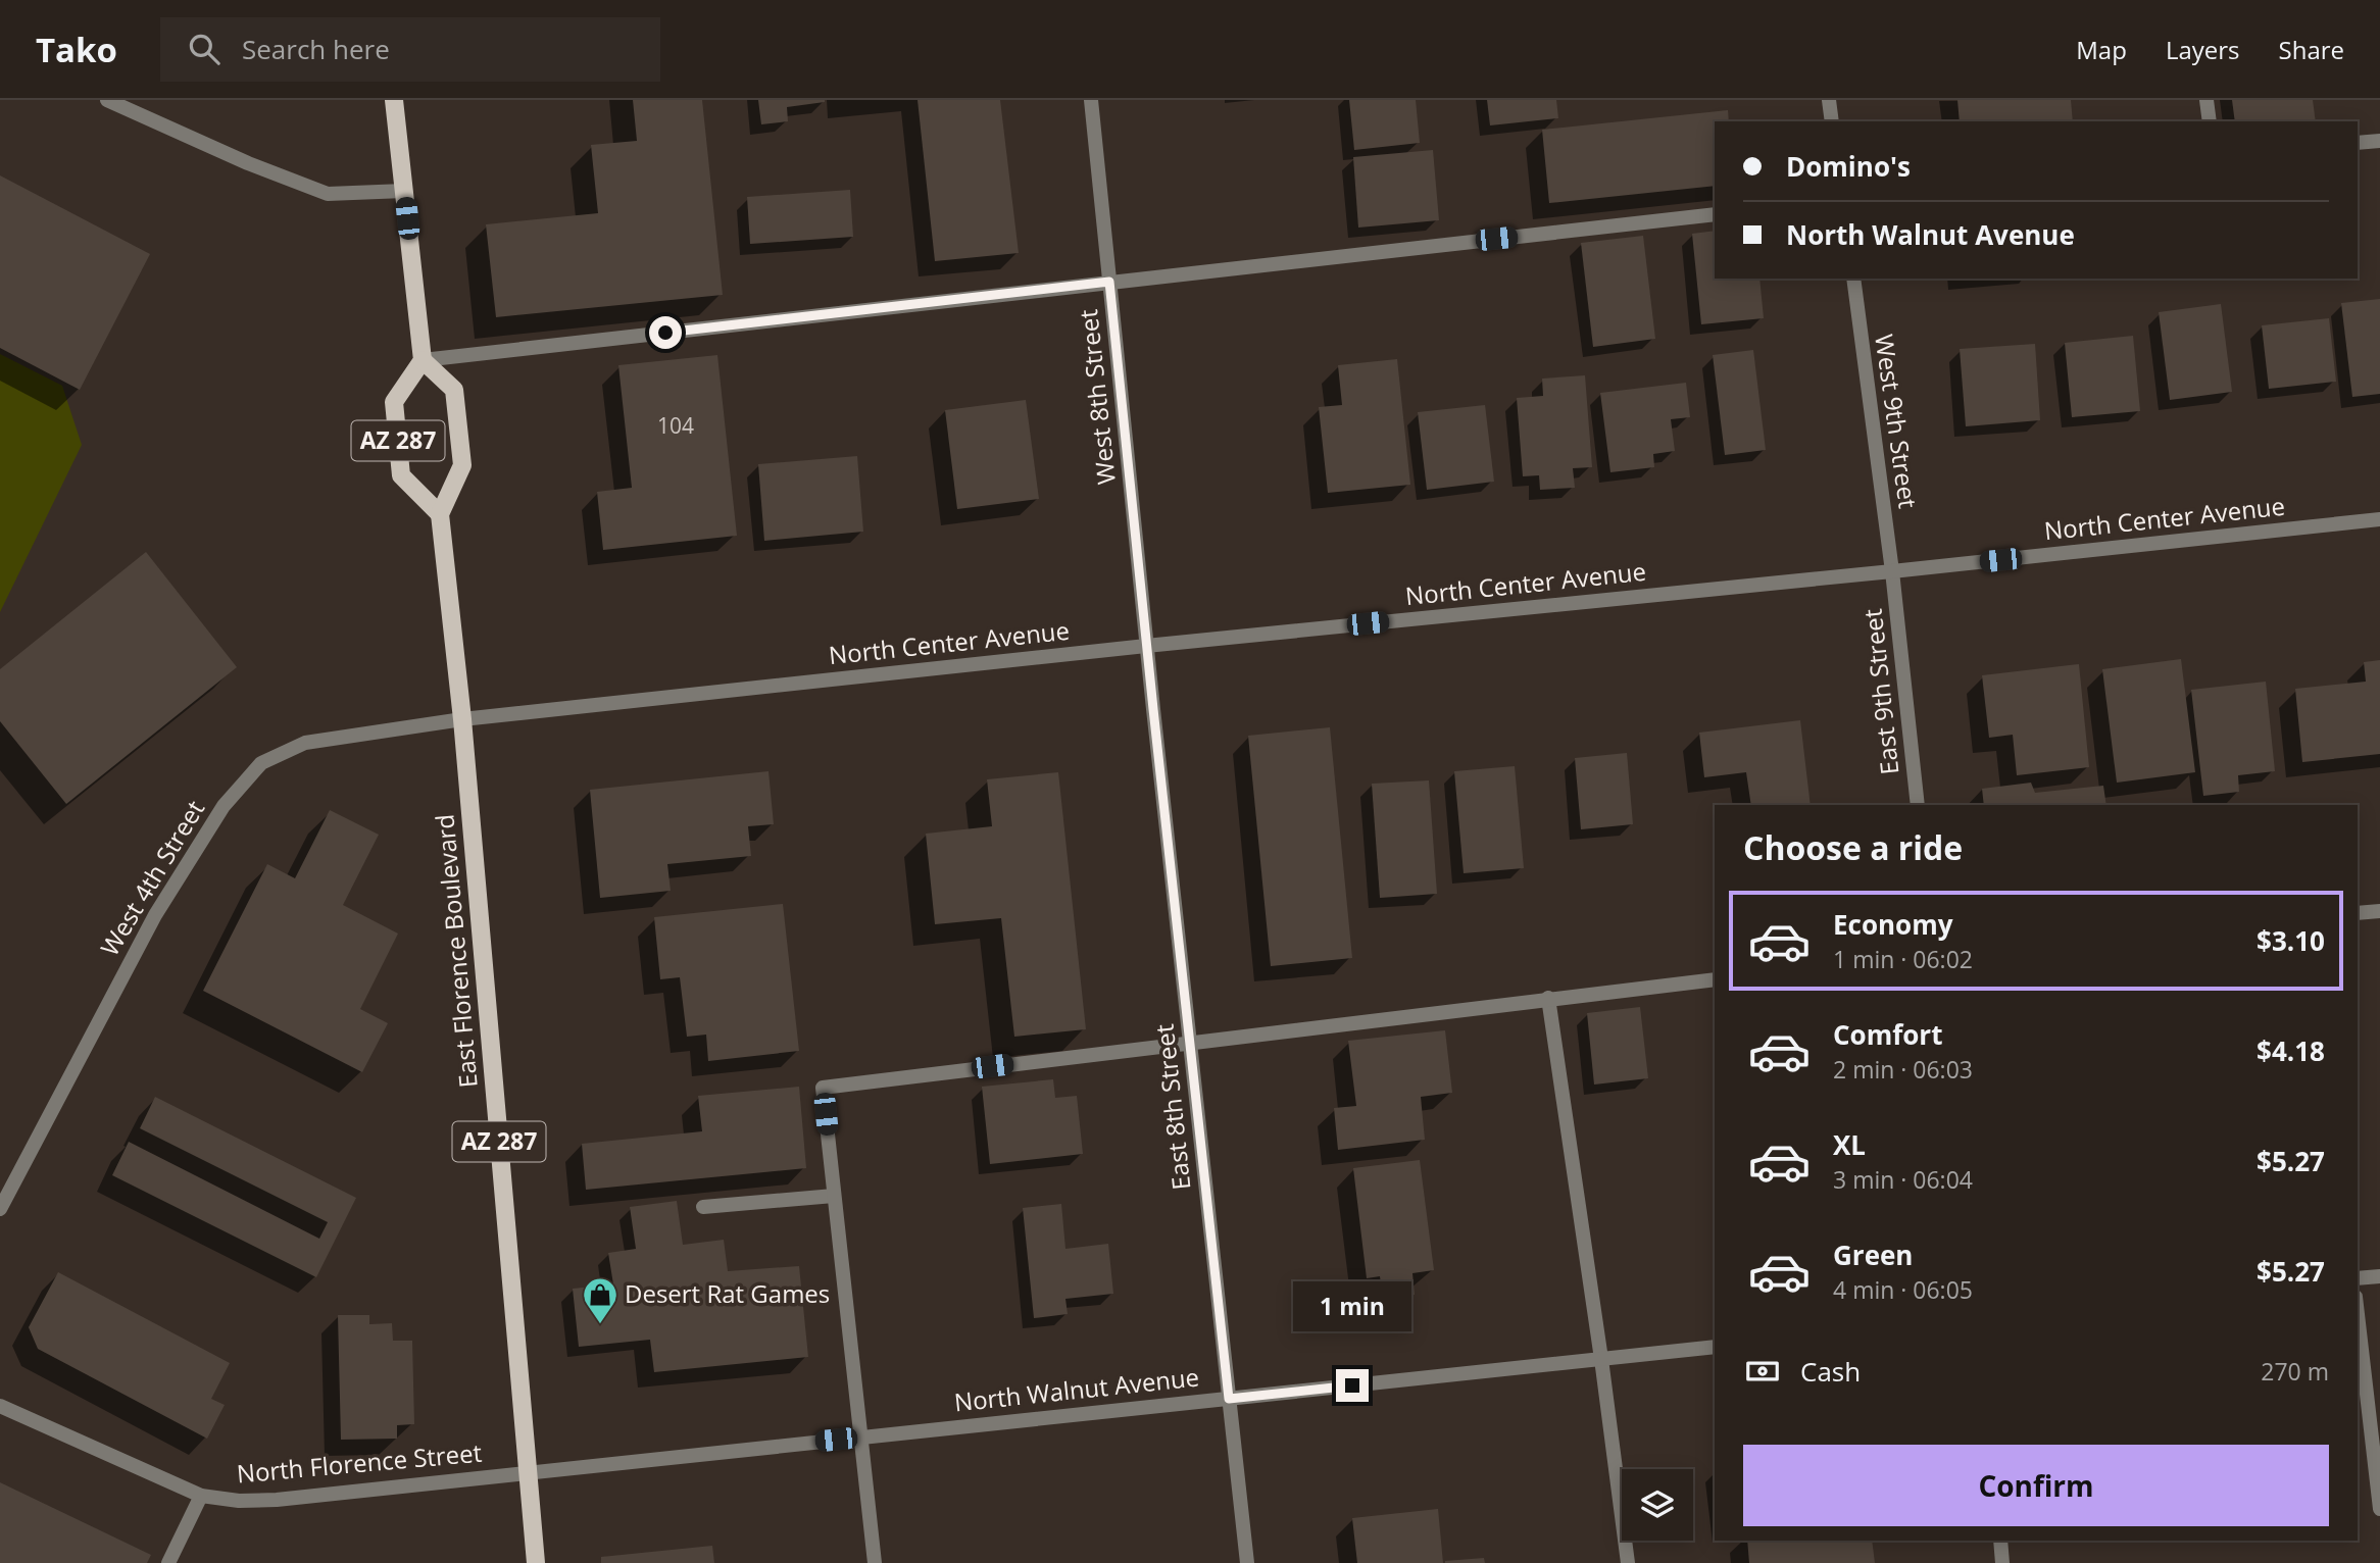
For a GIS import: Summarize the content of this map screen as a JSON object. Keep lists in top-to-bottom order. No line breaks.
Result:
{"streets":{"main road":["AZ 287","East Florence Boulevard"],"street":["West 8th Street","West 9th Street","North Center Avenue","East 9th Street","West 4th Street","East 8th Street","North Walnut Avenue","North Florence Street"]},"crossings":[["West 8th Street","North Center Avenue"],["West 8th Street","East 8th Street"],["West 9th Street","North Center Avenue"],["West 9th Street","East 9th Street"],["AZ 287","North Center Avenue"],["AZ 287","West 4th Street"],["AZ 287","East Florence Boulevard"],["North Center Avenue","East 9th Street"],["North Center Avenue","West 4th Street"],["North Center Avenue","East Florence Boulevard"],["North Center Avenue","East 8th Street"],["West 4th Street","East Florence Boulevard"],["East Florence Boulevard","North Walnut Avenue"],["East Florence Boulevard","North Florence Street"],["East 8th Street","North Walnut Avenue"],["North Walnut Avenue","North Florence Street"]],"places":{"shop":["Desert Rat Games"]},"house_numbers":["104"],"page":{"header":"Tako","search":"Search here","nav":["Map","Layers","Share"],"banner":["Domino's","North Walnut Avenue"],"heading":"Choose a ride","list":[{"name":"Economy","note":"1 min · 06:02","value":"$3.10"},{"name":"Comfort","note":"2 min · 06:03","value":"$4.18"},{"name":"XL","note":"3 min · 06:04","value":"$5.27"},{"name":"Green","note":"4 min · 06:05","value":"$5.27"}],"bubble":"1 min","pay":["Cash","270 m"],"buttons":"Confirm"}}
